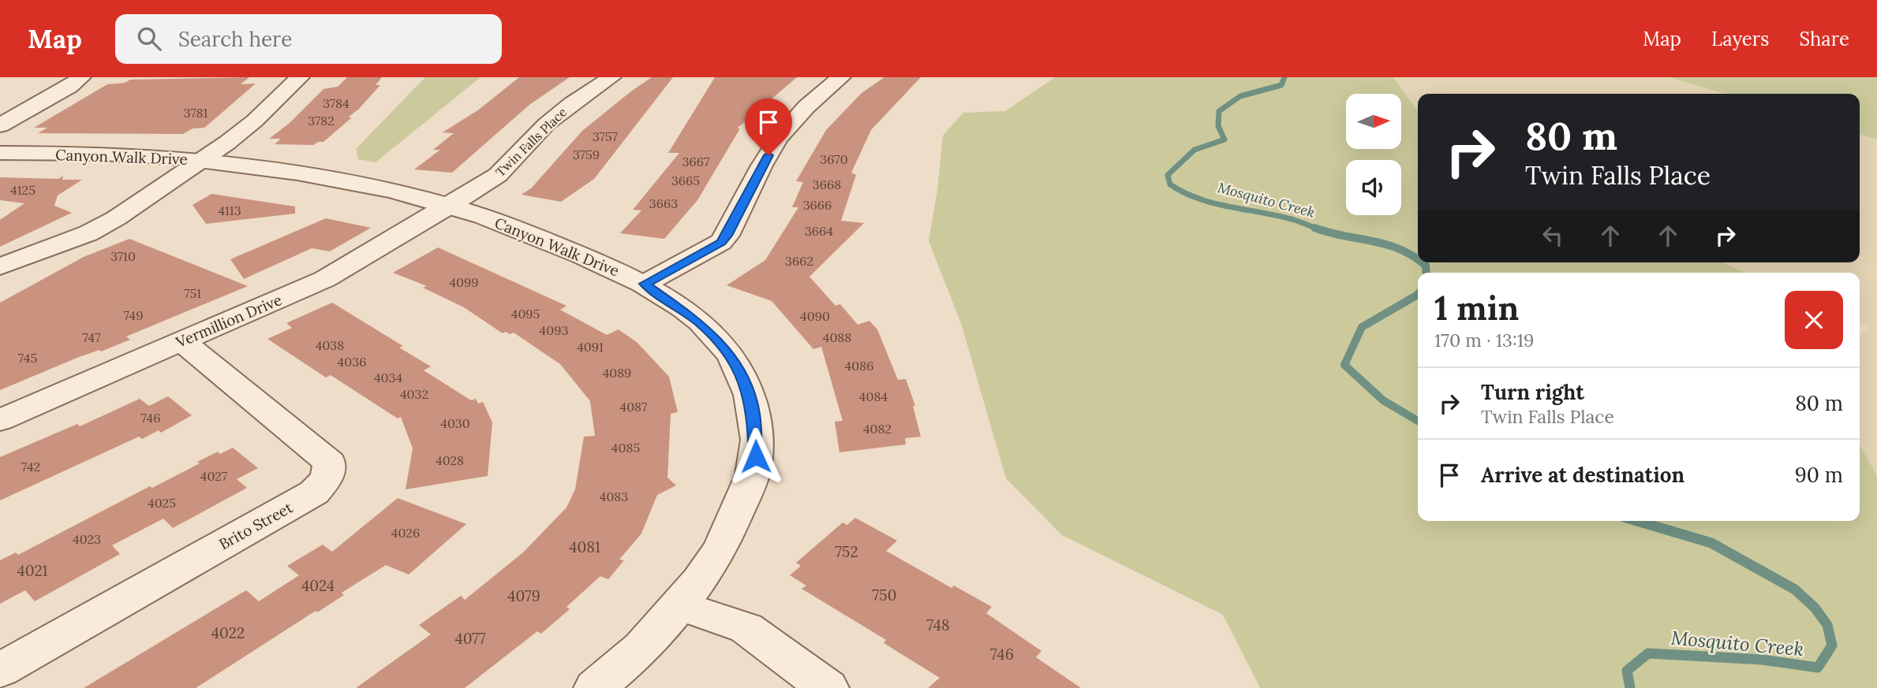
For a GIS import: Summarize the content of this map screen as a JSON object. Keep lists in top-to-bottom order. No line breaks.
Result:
{"streets":{"street":["Twin Falls Place","Canyon Walk Drive","Vermillion Drive","Brito Street"]},"crossings":[["Twin Falls Place","Canyon Walk Drive"],["Twin Falls Place","Vermillion Drive"],["Canyon Walk Drive","Vermillion Drive"],["Vermillion Drive","Brito Street"]],"water":["Mosquito Creek"],"house_numbers":["3784","3781","3782","3757","3759","3670","3667","3665","3668","4125","3663","3666","4113","3664","3710","3662","4099","751","4095","749","4090","4093","747","4088","4038","4091","745","4036","4086","4089","4034","4032","4084","4087","746","4030","4082","4085","4028","742","4027","4083","4025","4026","4023","4081","752","4021","4024","750","4079","748","4022","4077","746"],"north":"right","page":{"header":"Map","search":"Search here","nav":["Map","Layers","Share"],"turn":["80 m","Twin Falls Place"],"heading":["1 min","170 m · 13:19"],"list":[{"name":"Turn right","note":"Twin Falls Place","value":"80 m"},{"name":"Arrive at destination","value":"90 m"}]}}
